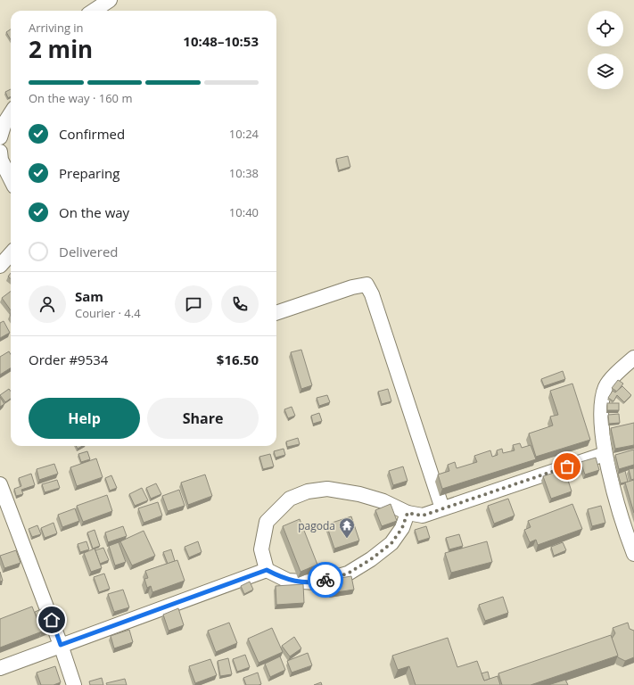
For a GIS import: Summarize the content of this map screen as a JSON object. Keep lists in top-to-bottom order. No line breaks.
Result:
{"places":{"temple":["pagoda"]},"page":{"heading":["2 min","Arriving in","10:48–10:53"],"panel":["Sam","Courier · 4.4","Order #9534","$16.50"],"bar":"On the way · 160 m","list":[["Confirmed","10:24"],["Preparing","10:38"],["On the way","10:40"],"Delivered"],"buttons":["Help","Share"]}}
